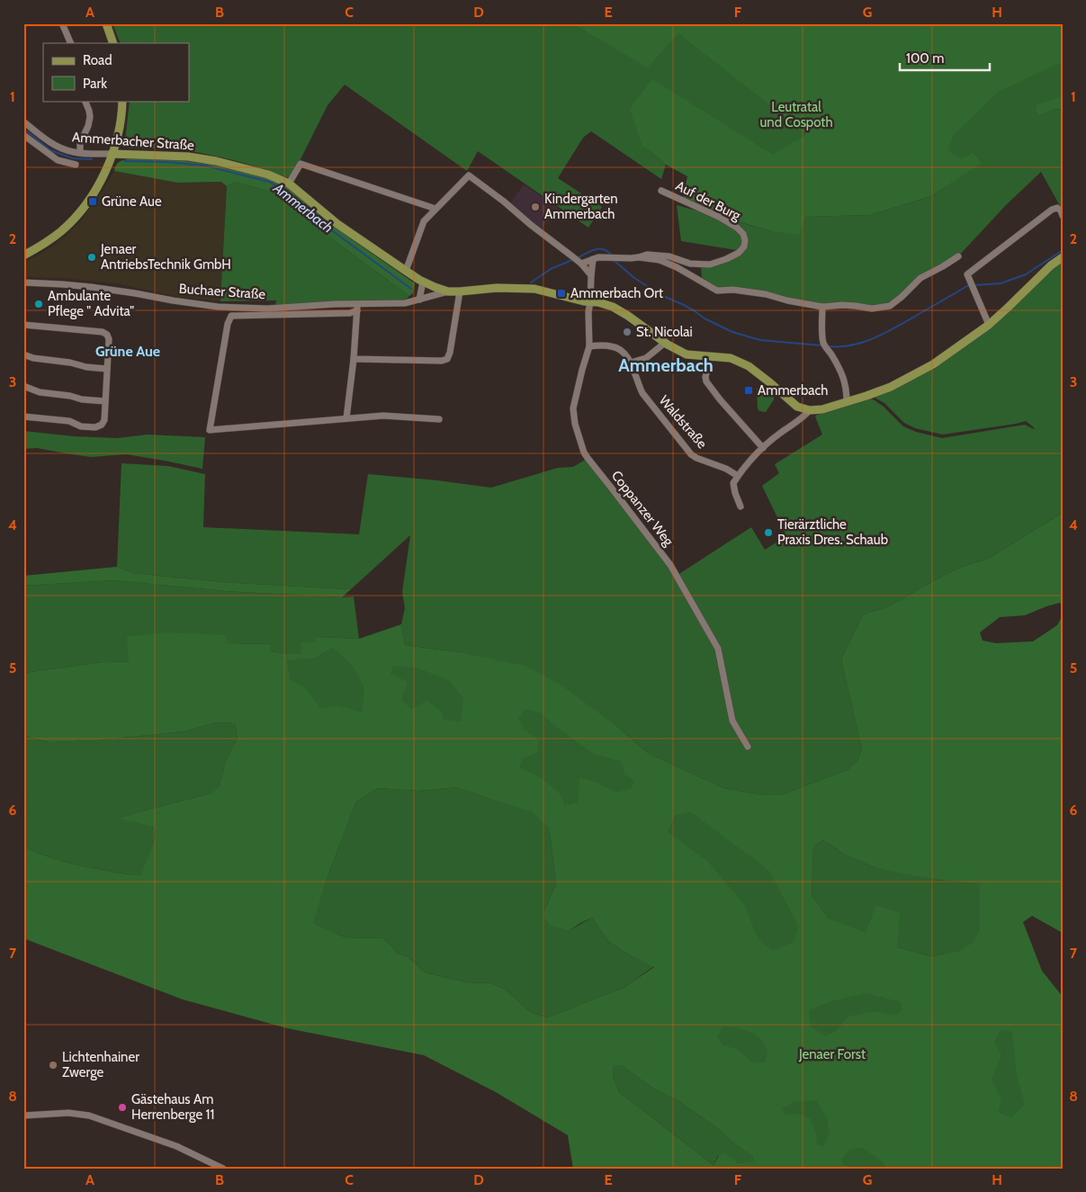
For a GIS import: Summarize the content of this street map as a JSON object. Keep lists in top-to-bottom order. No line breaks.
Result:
{"streets":{"main road":["Ammerbacher Straße"],"street":["Auf der Burg","Buchaer Straße","Waldstraße","Coppanzer Weg"]},"crossings":[["Ammerbacher Straße","Buchaer Straße"],["Ammerbacher Straße","Coppanzer Weg"],["Waldstraße","Coppanzer Weg"]],"districts":["Grüne Aue","Ammerbach"],"water":["Ammerbach"],"parks":["Leutratal und Cospoth","Jenaer Forst"],"places":{"transit":["Grüne Aue","Ammerbach Ort","Ammerbach"],"other":["Kindergarten Ammerbach","Jenaer AntriebsTechnik GmbH","Ambulante Pflege \" Advita\"","St. Nicolai","Tierärztliche Praxis Dres. Schaub","Lichtenhainer Zwerge","Gästehaus Am Herrenberge 11"]},"legend":["Road","Park"],"scale_bar":"100 m","grid":{"columns":["A","B","C","D","E","F","G","H"],"rows":["1","2","3","4","5","6","7","8"]}}
